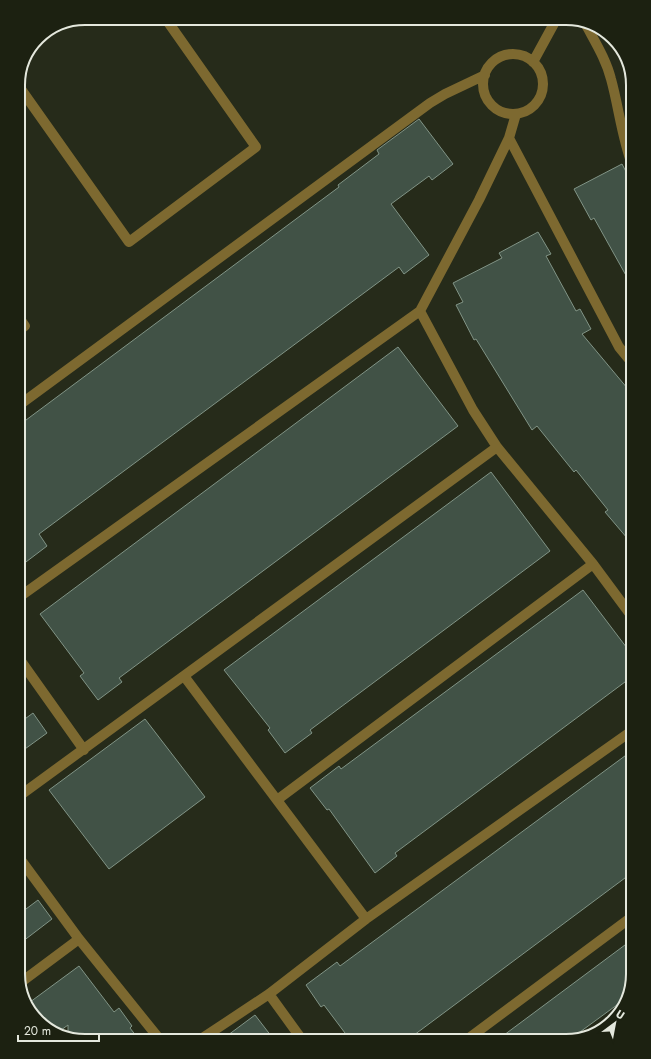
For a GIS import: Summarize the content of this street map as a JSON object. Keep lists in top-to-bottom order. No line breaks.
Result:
{"scale_bar":"20 m","north":"top right"}
